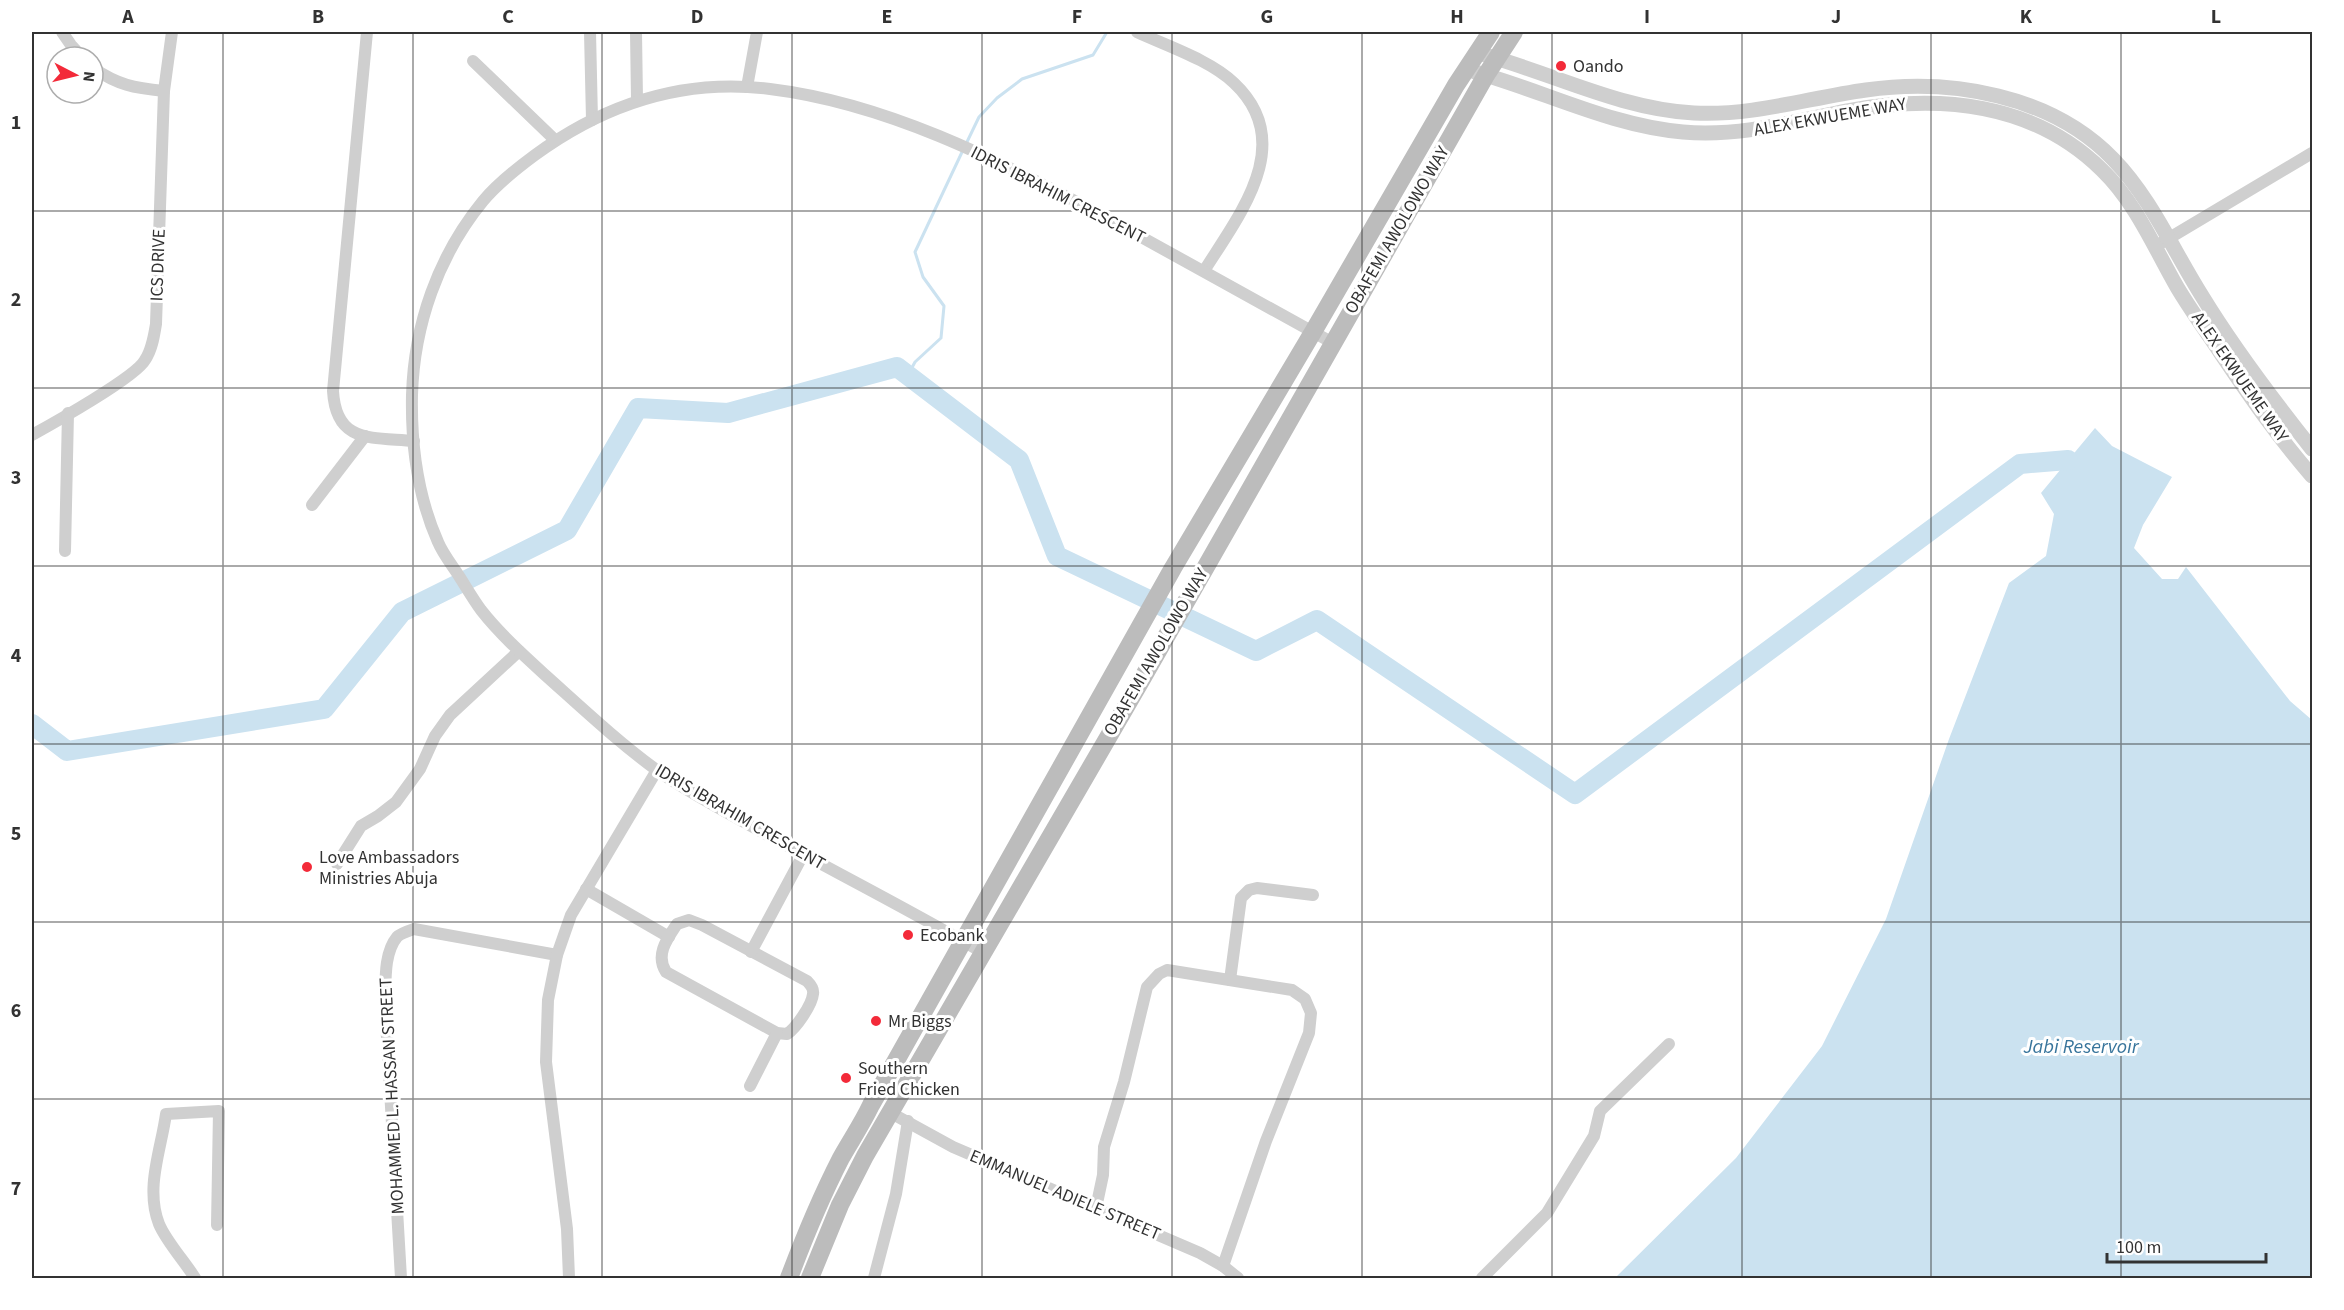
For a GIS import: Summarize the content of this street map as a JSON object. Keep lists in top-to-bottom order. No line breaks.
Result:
{"streets":{"main road":["OBAFEMI AWOLOWO WAY"],"street":["ALEX EKWUEME WAY","IDRIS IBRAHIM CRESCENT","ICS DRIVE","MOHAMMED L. HASSAN STREET","EMMANUEL ADIELE STREET"]},"crossings":[["ALEX EKWUEME WAY","OBAFEMI AWOLOWO WAY"],["IDRIS IBRAHIM CRESCENT","OBAFEMI AWOLOWO WAY"],["OBAFEMI AWOLOWO WAY","EMMANUEL ADIELE STREET"]],"water":["Jabi Reservoir"],"places":["Oando","Love Ambassadors Ministries Abuja","Ecobank","Mr Biggs","Southern Fried Chicken"],"scale_bar":"100 m","north":"right","grid":{"columns":["A","B","C","D","E","F","G","H","I","J","K","L"],"rows":["1","2","3","4","5","6","7"]}}
